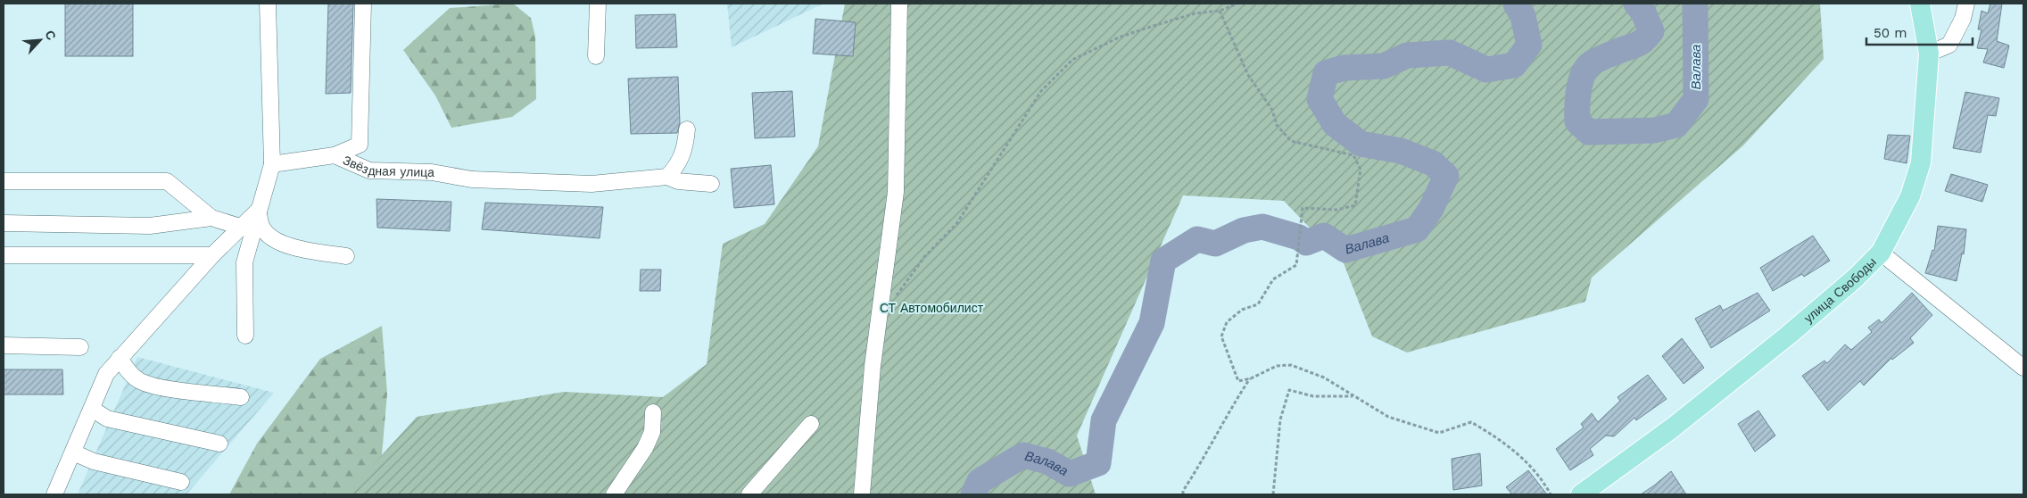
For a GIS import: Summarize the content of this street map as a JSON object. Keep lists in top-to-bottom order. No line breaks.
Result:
{"streets":{"main road":["улица Свободы"],"street":["Звёздная улица"]},"water":["Валава"],"parks":["СТ Автомобилист"],"scale_bar":"50 m","north":"top right"}
